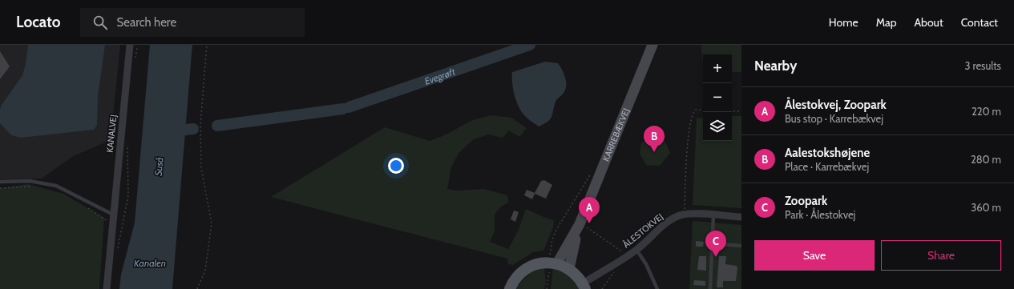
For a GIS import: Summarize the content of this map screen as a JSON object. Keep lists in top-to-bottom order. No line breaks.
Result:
{"streets":{"main road":["KARREBÆKVEJ"],"street":["KANALVEJ","ÅLESTOKVEJ"]},"water":["Evegrøft","Suså","Kanalen"],"page":{"header":"Locato","search":"Search here","nav":["Home","Map","About","Contact"],"heading":["Nearby","3 results"],"map_buttons":["+","−"],"list":[{"mark":"A","name":"Ålestokvej, Zoopark","note":"Bus stop · Karrebækvej","value":"220 m"},{"mark":"B","name":"Aalestokshøjene","note":"Place · Karrebækvej","value":"280 m"},{"mark":"C","name":"Zoopark","note":"Park · Ålestokvej","value":"360 m"}],"pins":["B","A","C"],"buttons":["Save","Share"]}}
